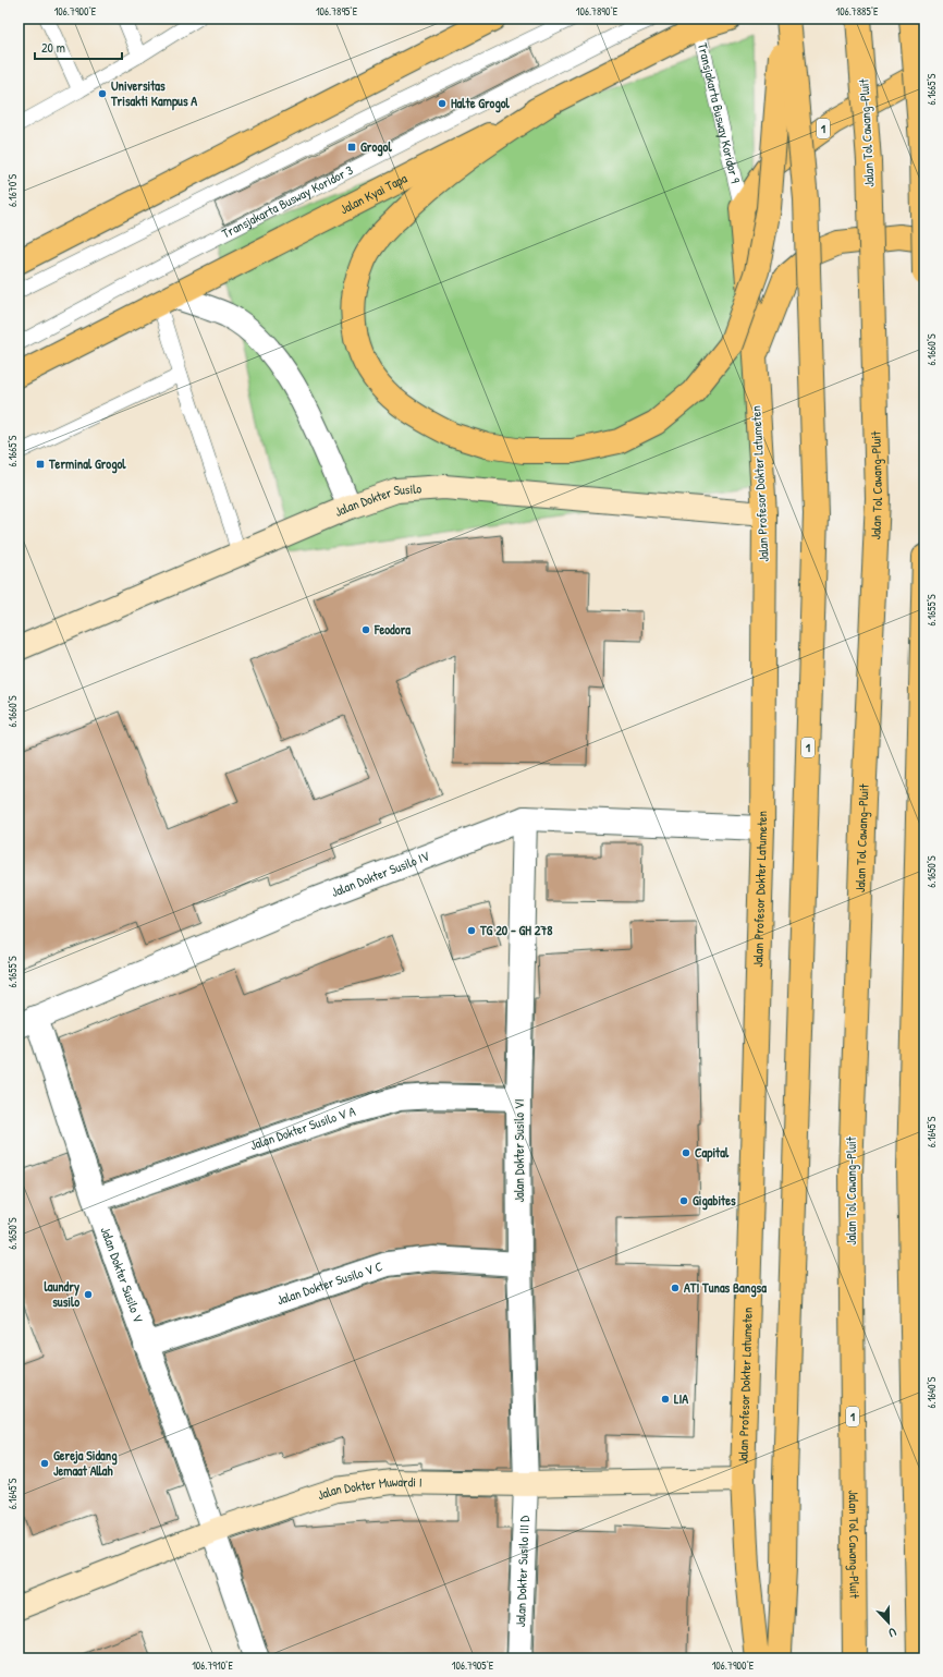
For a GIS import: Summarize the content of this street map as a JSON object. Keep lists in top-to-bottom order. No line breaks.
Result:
{"streets":{"main road":["1","Jalan Tol Cawang–Pluit","Jalan Kyai Tapa","Jalan Profesor Dokter Latumeten"],"street":["Jalan Dokter Susilo","Jalan Dokter Susilo IV","Jalan Dokter Susilo V A","Jalan Dokter Susilo VI","Jalan Dokter Susilo V","Jalan Dokter Susilo V C","Jalan Dokter Muwardi I","Jalan Dokter Susilo III D"],"lane":["Transjakarta Busway Koridor 9","Transjakarta Busway Koridor 3"]},"crossings":[["Transjakarta Busway Koridor 9","1"],["Transjakarta Busway Koridor 9","Jalan Kyai Tapa"],["Transjakarta Busway Koridor 9","Jalan Profesor Dokter Latumeten"],["1","Jalan Profesor Dokter Latumeten"],["Jalan Profesor Dokter Latumeten","Jalan Dokter Susilo"],["Jalan Profesor Dokter Latumeten","Jalan Dokter Susilo IV"],["Jalan Profesor Dokter Latumeten","Jalan Dokter Muwardi I"],["Jalan Dokter Susilo IV","Jalan Dokter Susilo VI"],["Jalan Dokter Susilo IV","Jalan Dokter Susilo V"],["Jalan Dokter Susilo V A","Jalan Dokter Susilo VI"],["Jalan Dokter Susilo V A","Jalan Dokter Susilo V"],["Jalan Dokter Susilo VI","Jalan Dokter Susilo V C"],["Jalan Dokter Susilo VI","Jalan Dokter Muwardi I"],["Jalan Dokter Susilo VI","Jalan Dokter Susilo III D"],["Jalan Dokter Susilo V","Jalan Dokter Susilo V C"],["Jalan Dokter Susilo V","Jalan Dokter Muwardi I"],["Jalan Dokter Muwardi I","Jalan Dokter Susilo III D"]],"places":{"other":["Universitas Trisakti Kampus A","Halte Grogol","Feodora","TG 20 - GH 278","Capital","Gigabites","ATI Tunas Bangsa","laundry susilo","LIA","Gereja Sidang Jemaat Allah"],"transit":["Grogol","Terminal Grogol"]},"scale_bar":"20 m","north":"bottom","coordinates":["106.7900°E","106.7895°E","106.7890°E","106.7885°E","6.1665°S","6.1670°S","6.1660°S","6.1655°S","6.1650°S","6.1645°S","6.1640°S","106.7910°E","106.7905°E"]}
